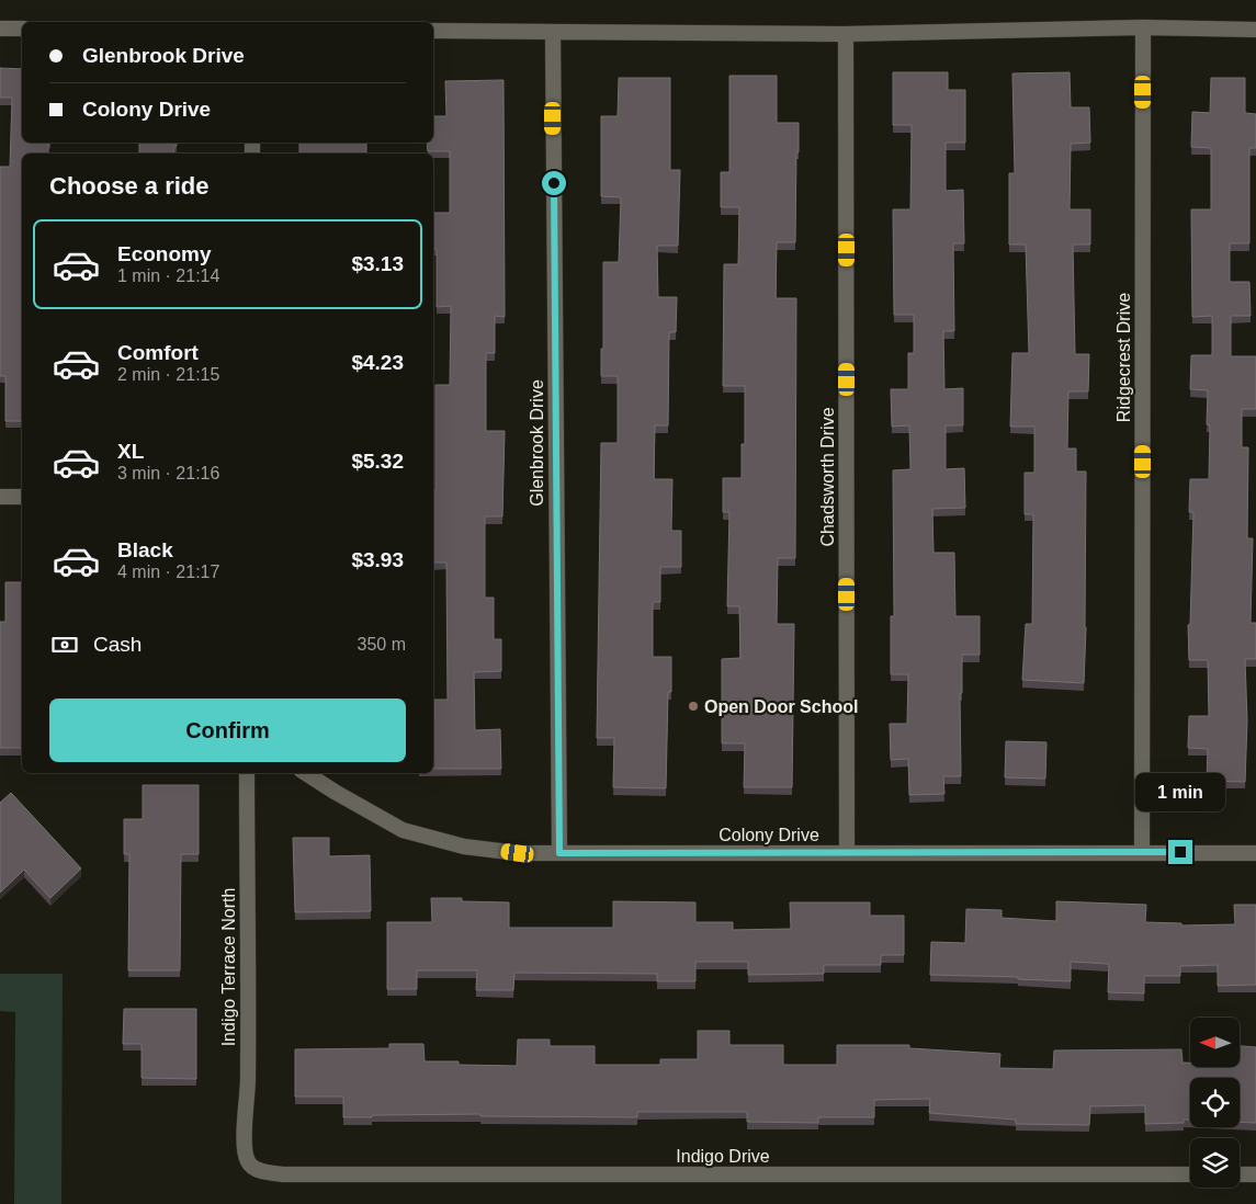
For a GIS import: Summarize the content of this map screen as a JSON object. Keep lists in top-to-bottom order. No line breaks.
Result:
{"streets":{"street":["Ridgecrest Drive","Glenbrook Drive","Chadsworth Drive","Colony Drive","Indigo Terrace North","Indigo Drive"]},"crossings":[["Ridgecrest Drive","Colony Drive"],["Glenbrook Drive","Colony Drive"],["Chadsworth Drive","Colony Drive"],["Indigo Terrace North","Indigo Drive"]],"places":["Open Door School"],"north":"left","page":{"banner":["Glenbrook Drive","Colony Drive"],"heading":"Choose a ride","list":[{"name":"Economy","note":"1 min · 21:14","value":"$3.13"},{"name":"Comfort","note":"2 min · 21:15","value":"$4.23"},{"name":"XL","note":"3 min · 21:16","value":"$5.32"},{"name":"Black","note":"4 min · 21:17","value":"$3.93"}],"pay":["Cash","350 m"],"buttons":"Confirm","bubble":"1 min"}}
